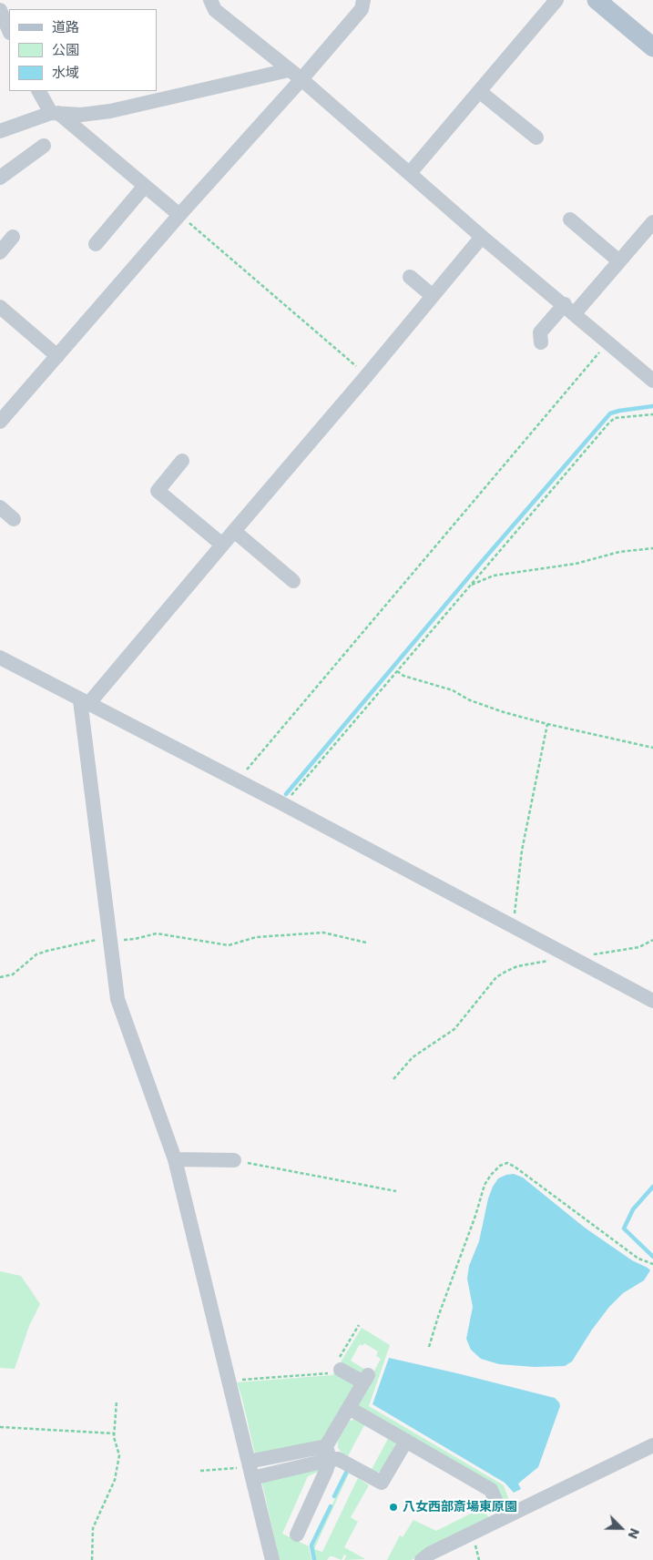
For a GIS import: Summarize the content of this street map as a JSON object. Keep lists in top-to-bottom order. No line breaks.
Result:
{"places":["八女西部斎場東原園"],"legend":["道路","公園","水域"],"north":"bottom right"}
